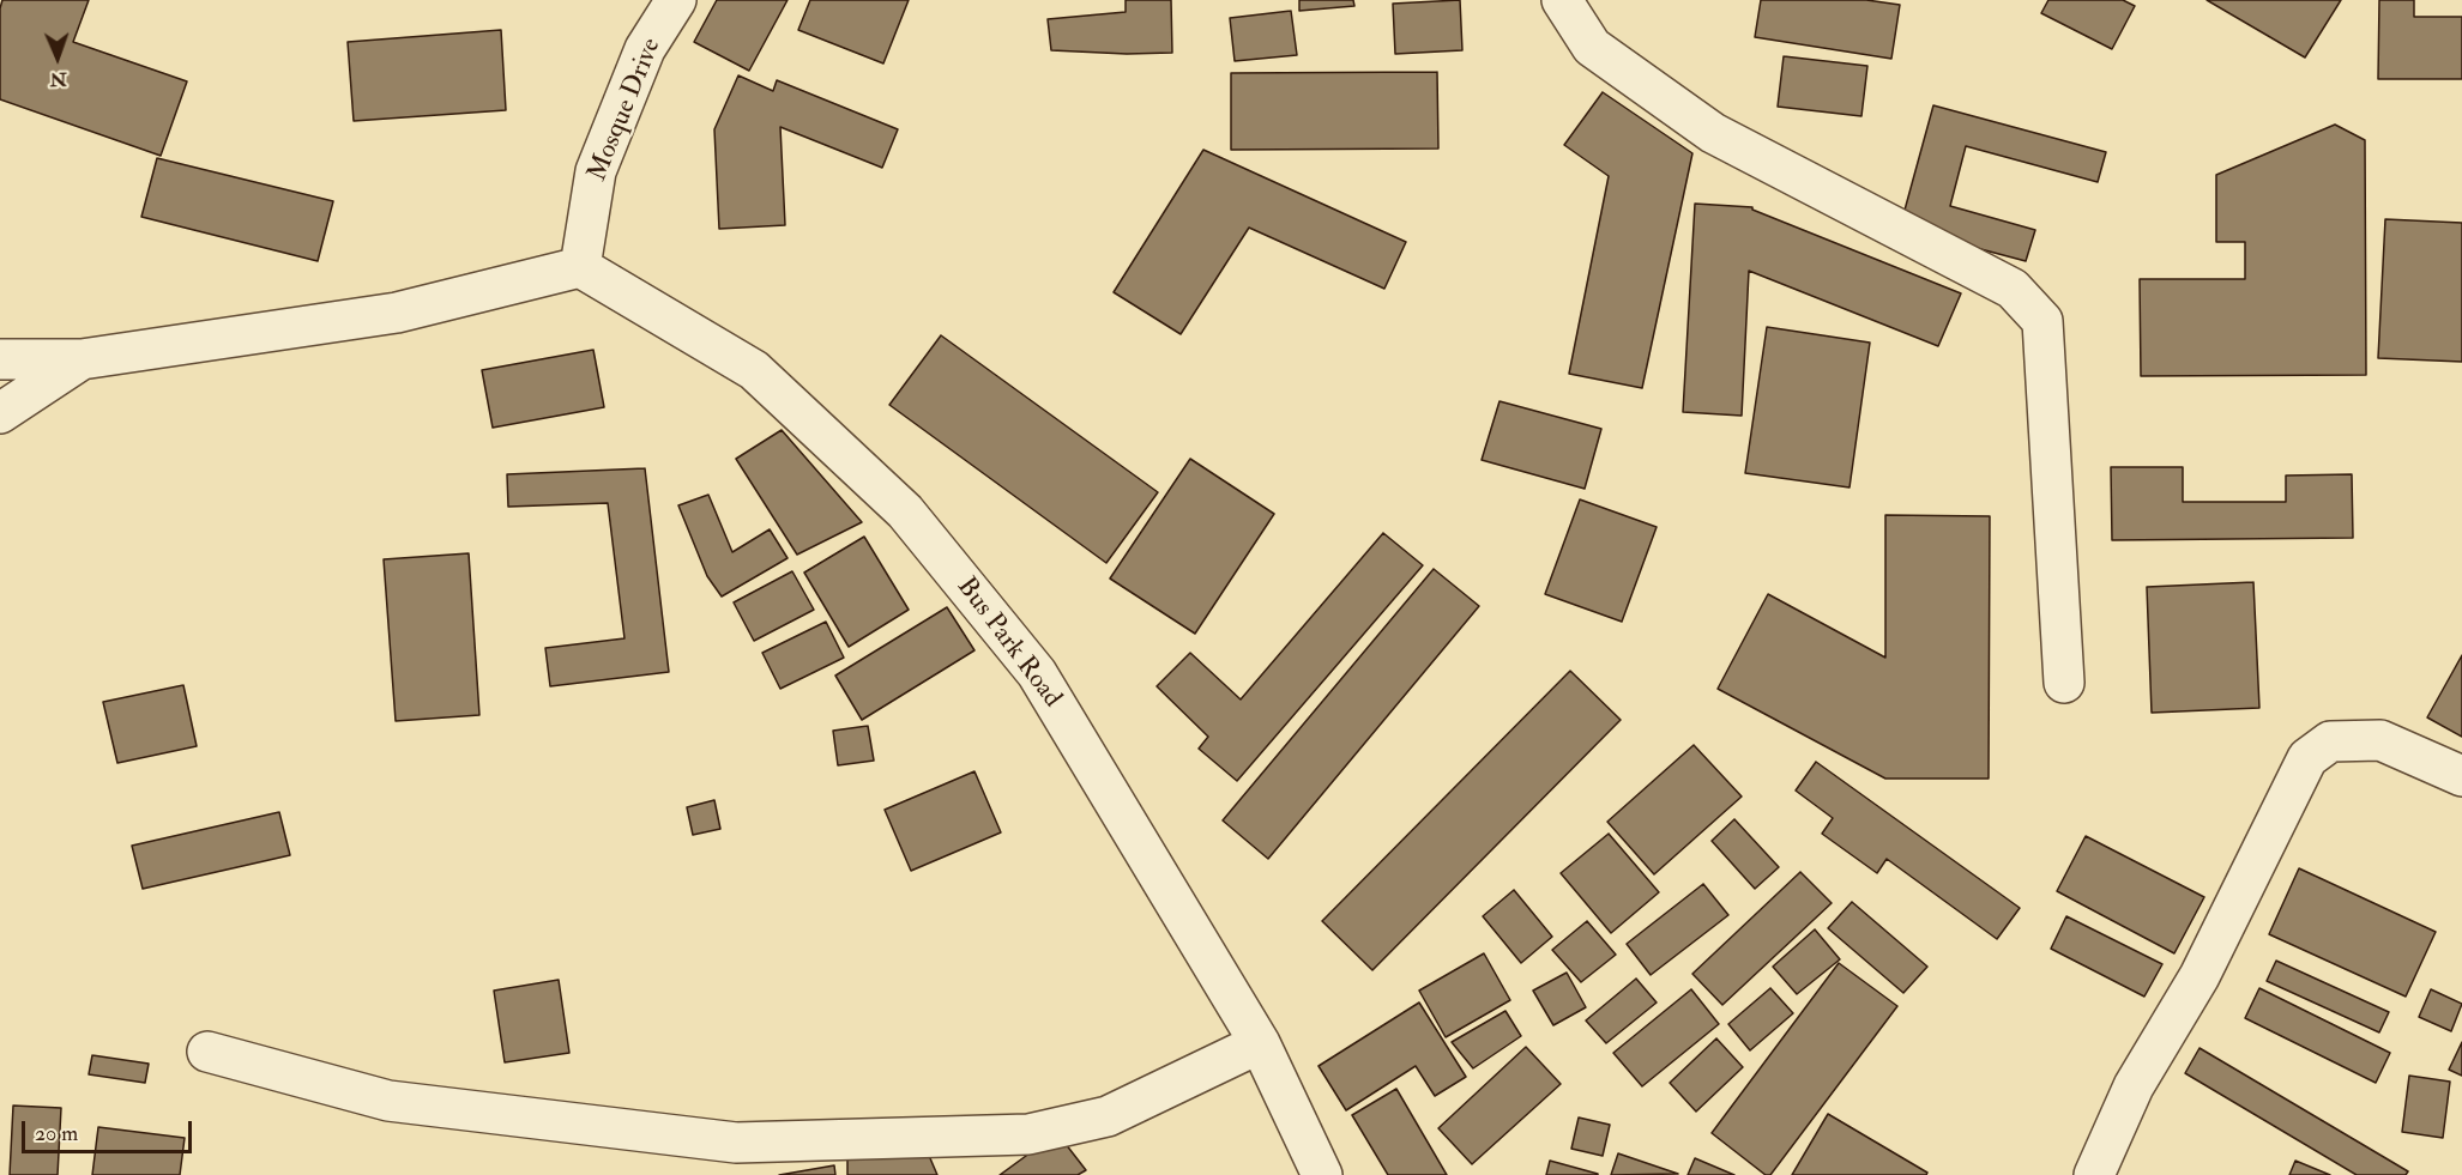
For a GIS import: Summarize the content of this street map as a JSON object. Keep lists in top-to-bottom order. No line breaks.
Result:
{"streets":{"street":["Mosque Drive","Bus Park Road"]},"crossings":[["Mosque Drive","Bus Park Road"]],"scale_bar":"20 m","north":"bottom"}
